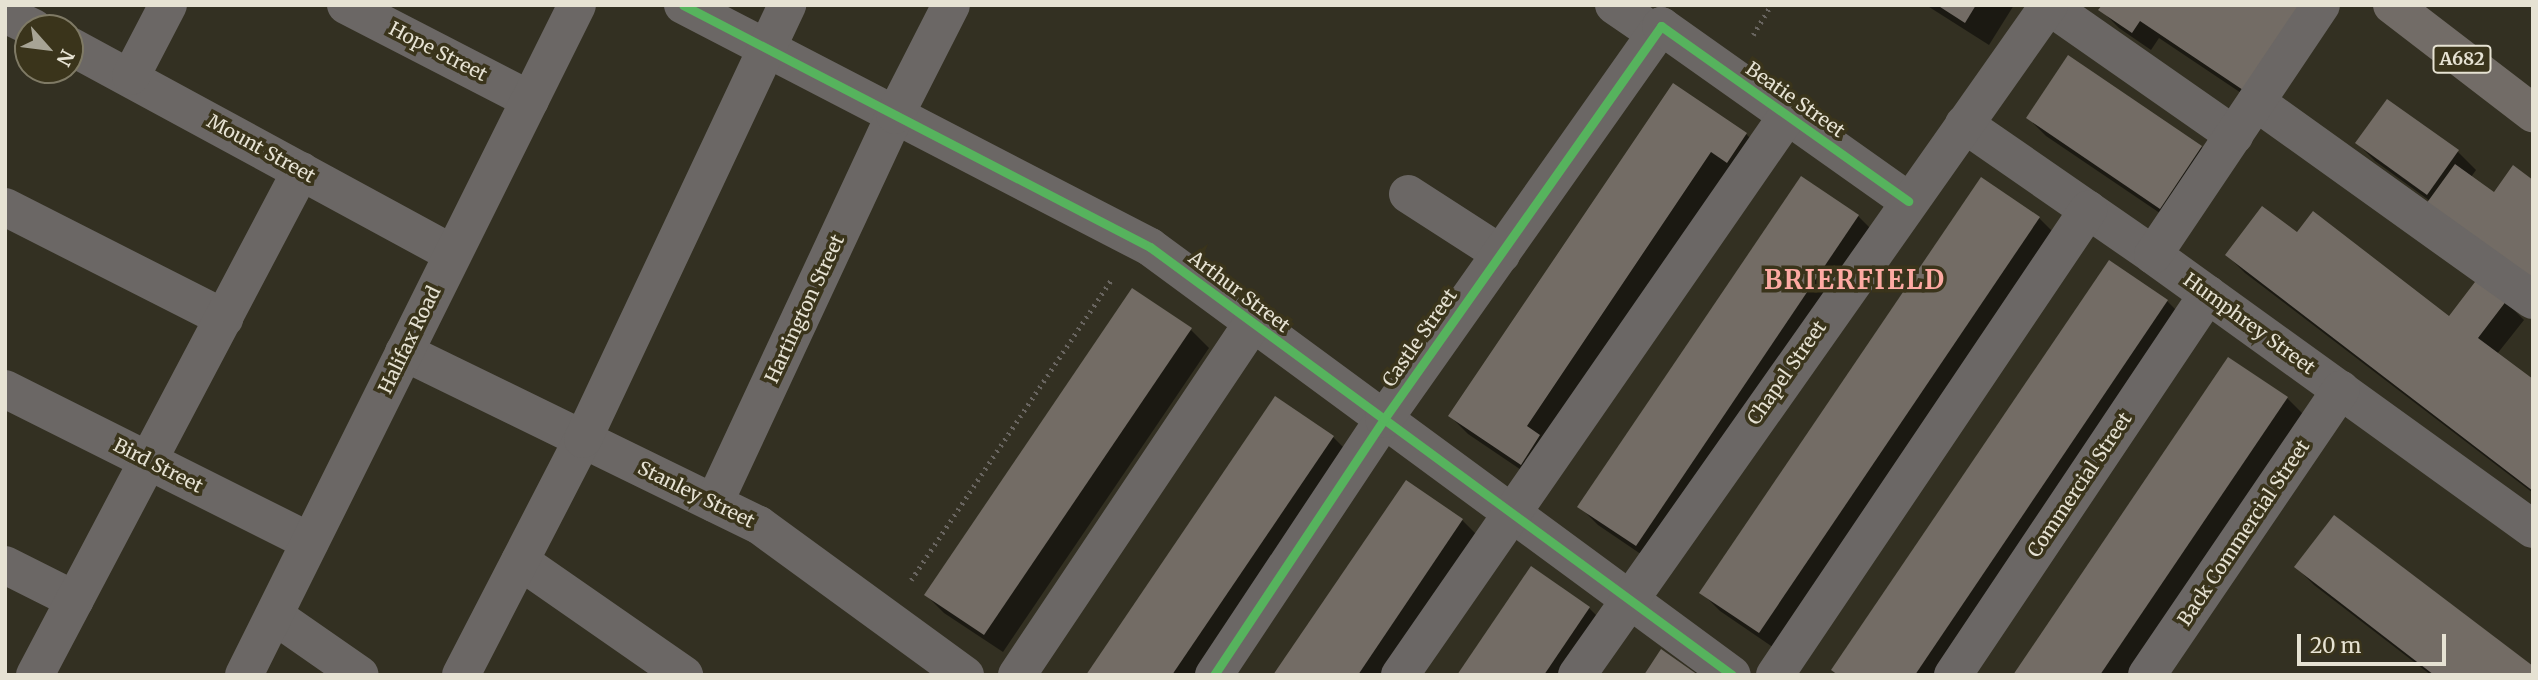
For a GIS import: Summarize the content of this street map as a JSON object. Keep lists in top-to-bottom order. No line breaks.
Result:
{"streets":{"highway":["A682"],"street":["Hope Street","Beatie Street","Mount Street","Arthur Street","Hartington Street","Humphrey Street","Castle Street","Halifax Road","Chapel Street","Bird Street","Commercial Street","Stanley Street","Back Commercial Street"]},"crossings":[["Hope Street","Halifax Road"],["Beatie Street","Castle Street"],["Beatie Street","Chapel Street"],["Mount Street","Halifax Road"],["Arthur Street","Hartington Street"],["Arthur Street","Castle Street"],["Arthur Street","Chapel Street"],["Hartington Street","Stanley Street"],["Humphrey Street","Chapel Street"],["Humphrey Street","Commercial Street"],["Humphrey Street","Back Commercial Street"],["Halifax Road","Bird Street"],["Halifax Road","Stanley Street"]],"districts":["BRIERFIELD"],"scale_bar":"20 m","north":"bottom right"}
